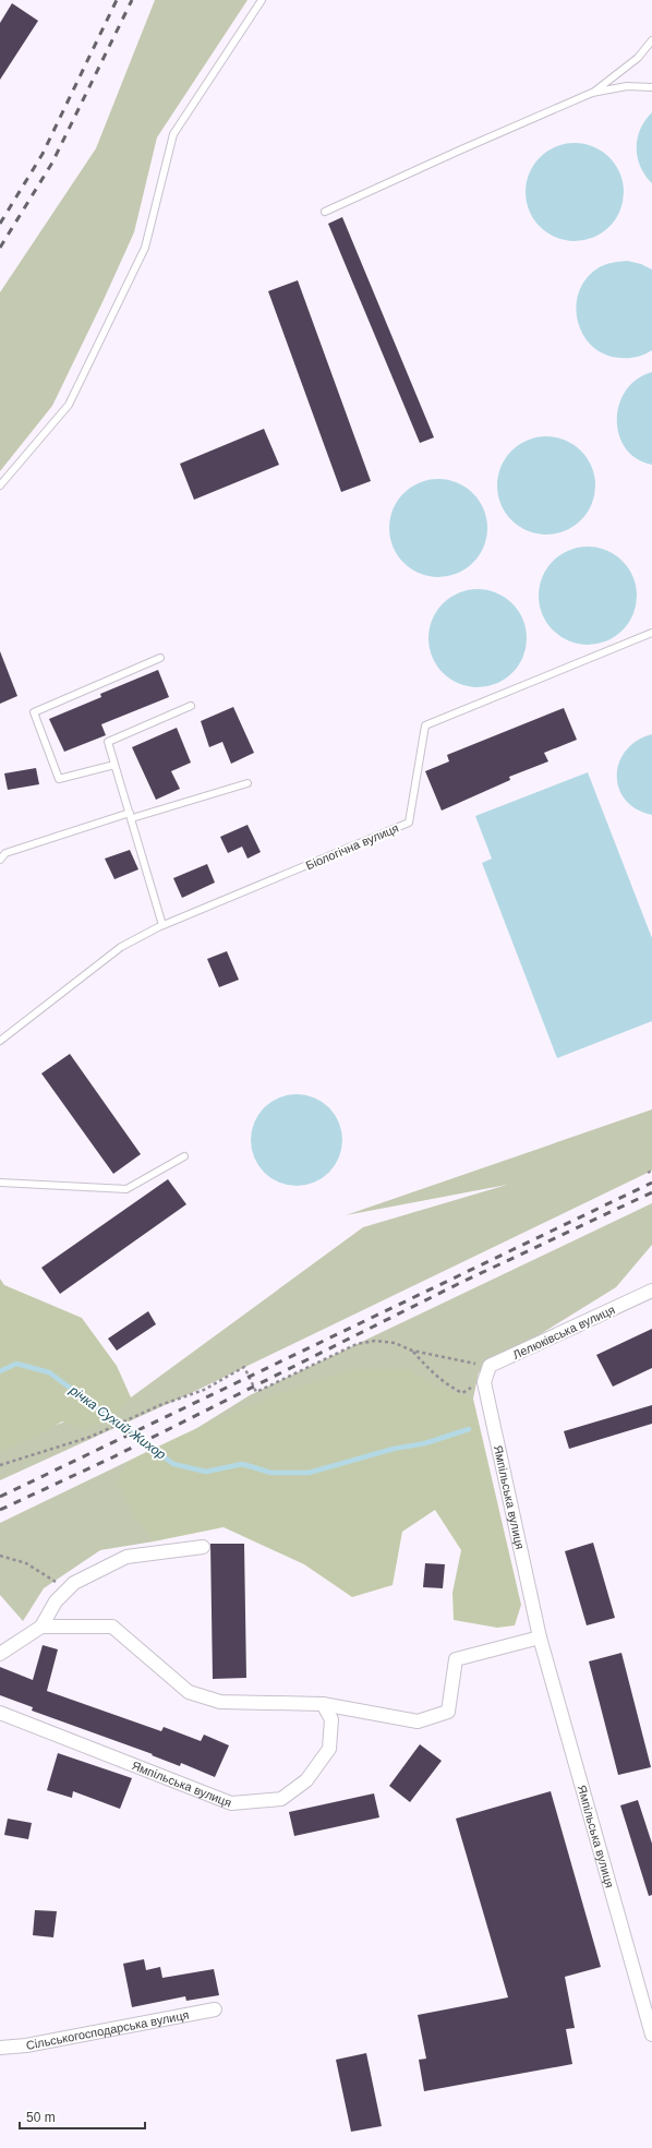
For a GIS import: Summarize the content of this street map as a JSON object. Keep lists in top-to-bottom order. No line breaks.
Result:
{"streets":{"street":["Лелюківська вулиця","Ямпільська вулиця","Сільськогосподарська вулиця"],"lane":["Біологічна вулиця"]},"water":["річка Сухий Жихор"],"scale_bar":"50 m"}
